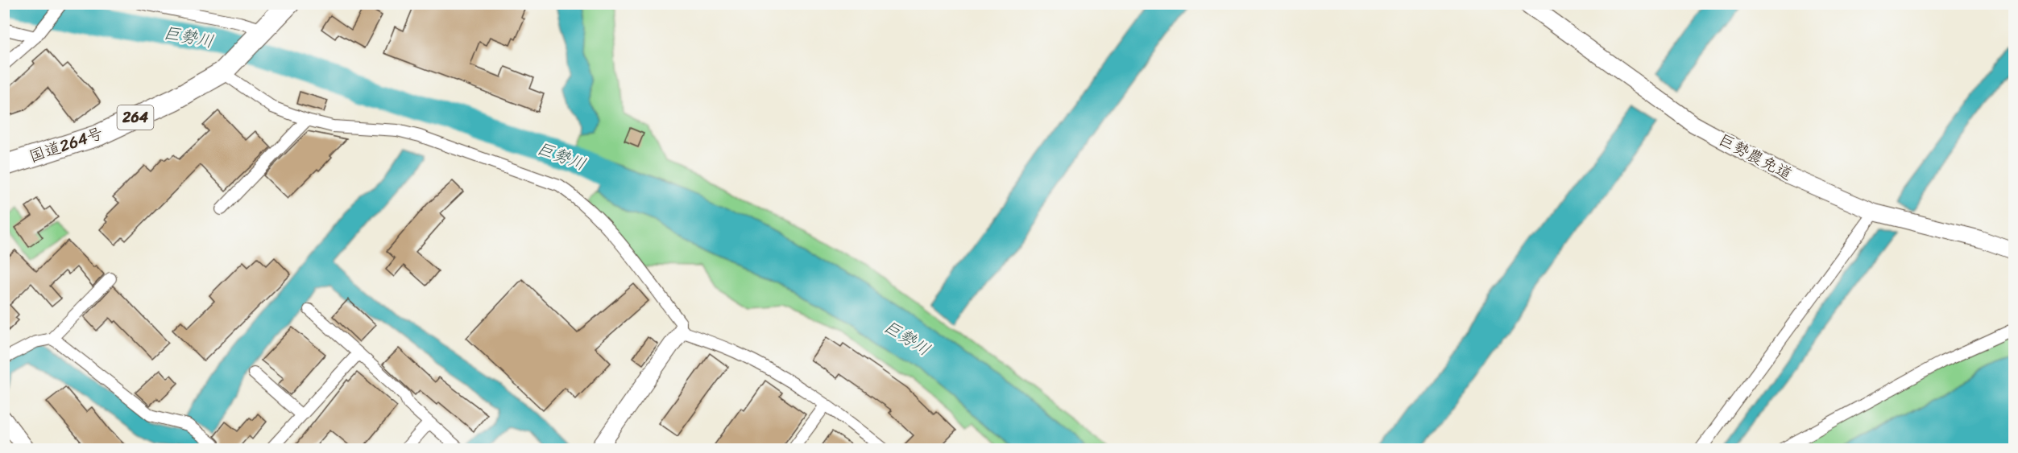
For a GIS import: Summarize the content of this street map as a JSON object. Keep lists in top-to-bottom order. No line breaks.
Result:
{"streets":{"highway":["264","国道264号"],"street":["巨勢農免道"]},"water":["巨勢川"]}
